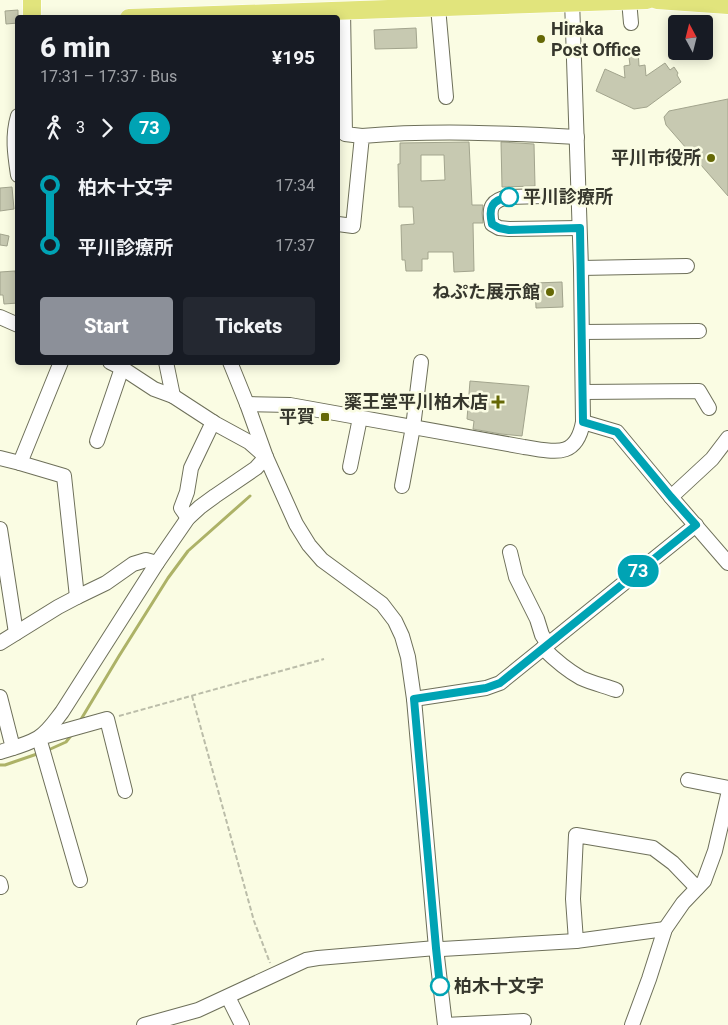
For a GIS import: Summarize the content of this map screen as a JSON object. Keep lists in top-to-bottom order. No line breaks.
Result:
{"places":{"other":["Hiraka Post Office","平川市役所","平川診療所","ねぷた展示館","柏木十文字"],"health":["薬王堂平川柏木店"],"transit":["平賀"]},"lines":["bus line 73"],"north":"top","page":{"on_map":"73","heading":["6 min","17:31 – 17:37 · Bus","¥195"],"legs":["3","73"],"list":[{"name":"柏木十文字","value":"17:34"},{"name":"平川診療所","value":"17:37"}],"buttons":["Start","Tickets"]}}
